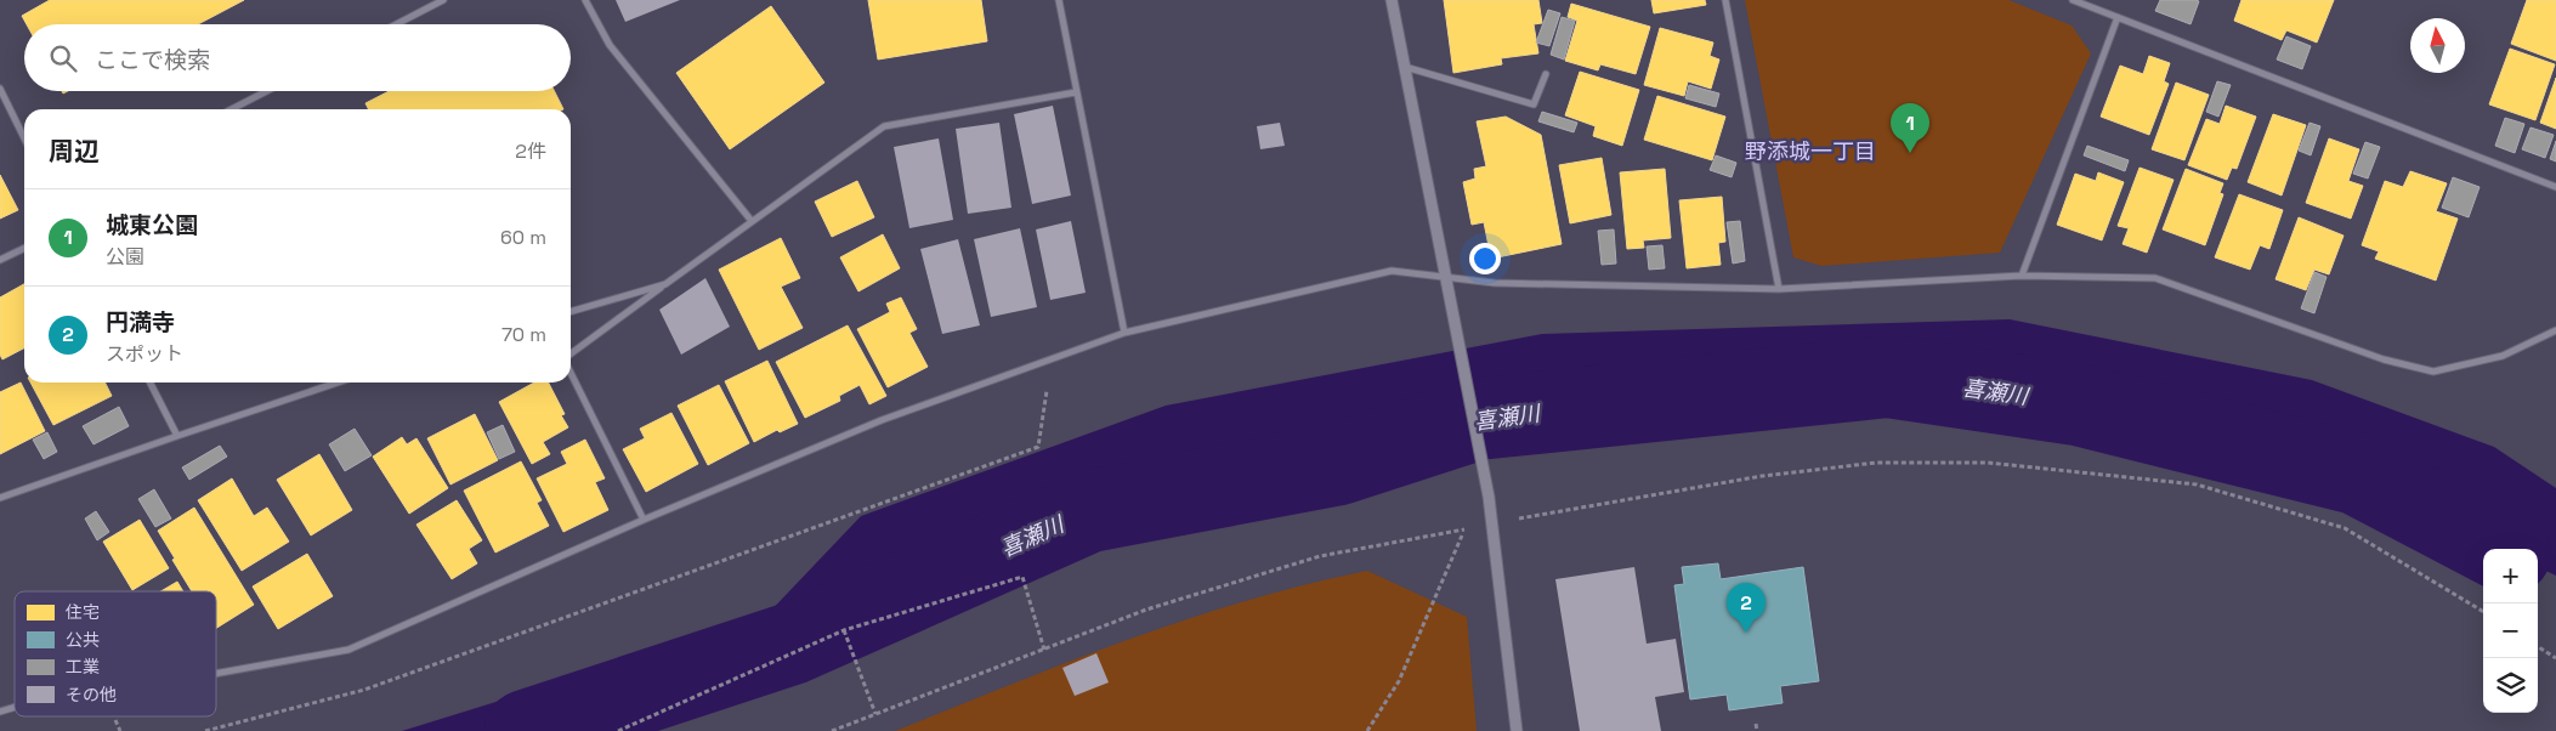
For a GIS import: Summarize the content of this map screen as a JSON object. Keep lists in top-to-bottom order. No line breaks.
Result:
{"districts":["野添城一丁目"],"water":["喜瀬川"],"legend":["住宅","公共","工業","その他"],"north":"top","page":{"search":"ここで検索","pins":["1","2"],"heading":["周辺","2件"],"list":[{"mark":"1","name":"城東公園","note":"公園","value":"60 m"},{"mark":"2","name":"円満寺","note":"スポット","value":"70 m"}],"map_buttons":["+","−"]}}
